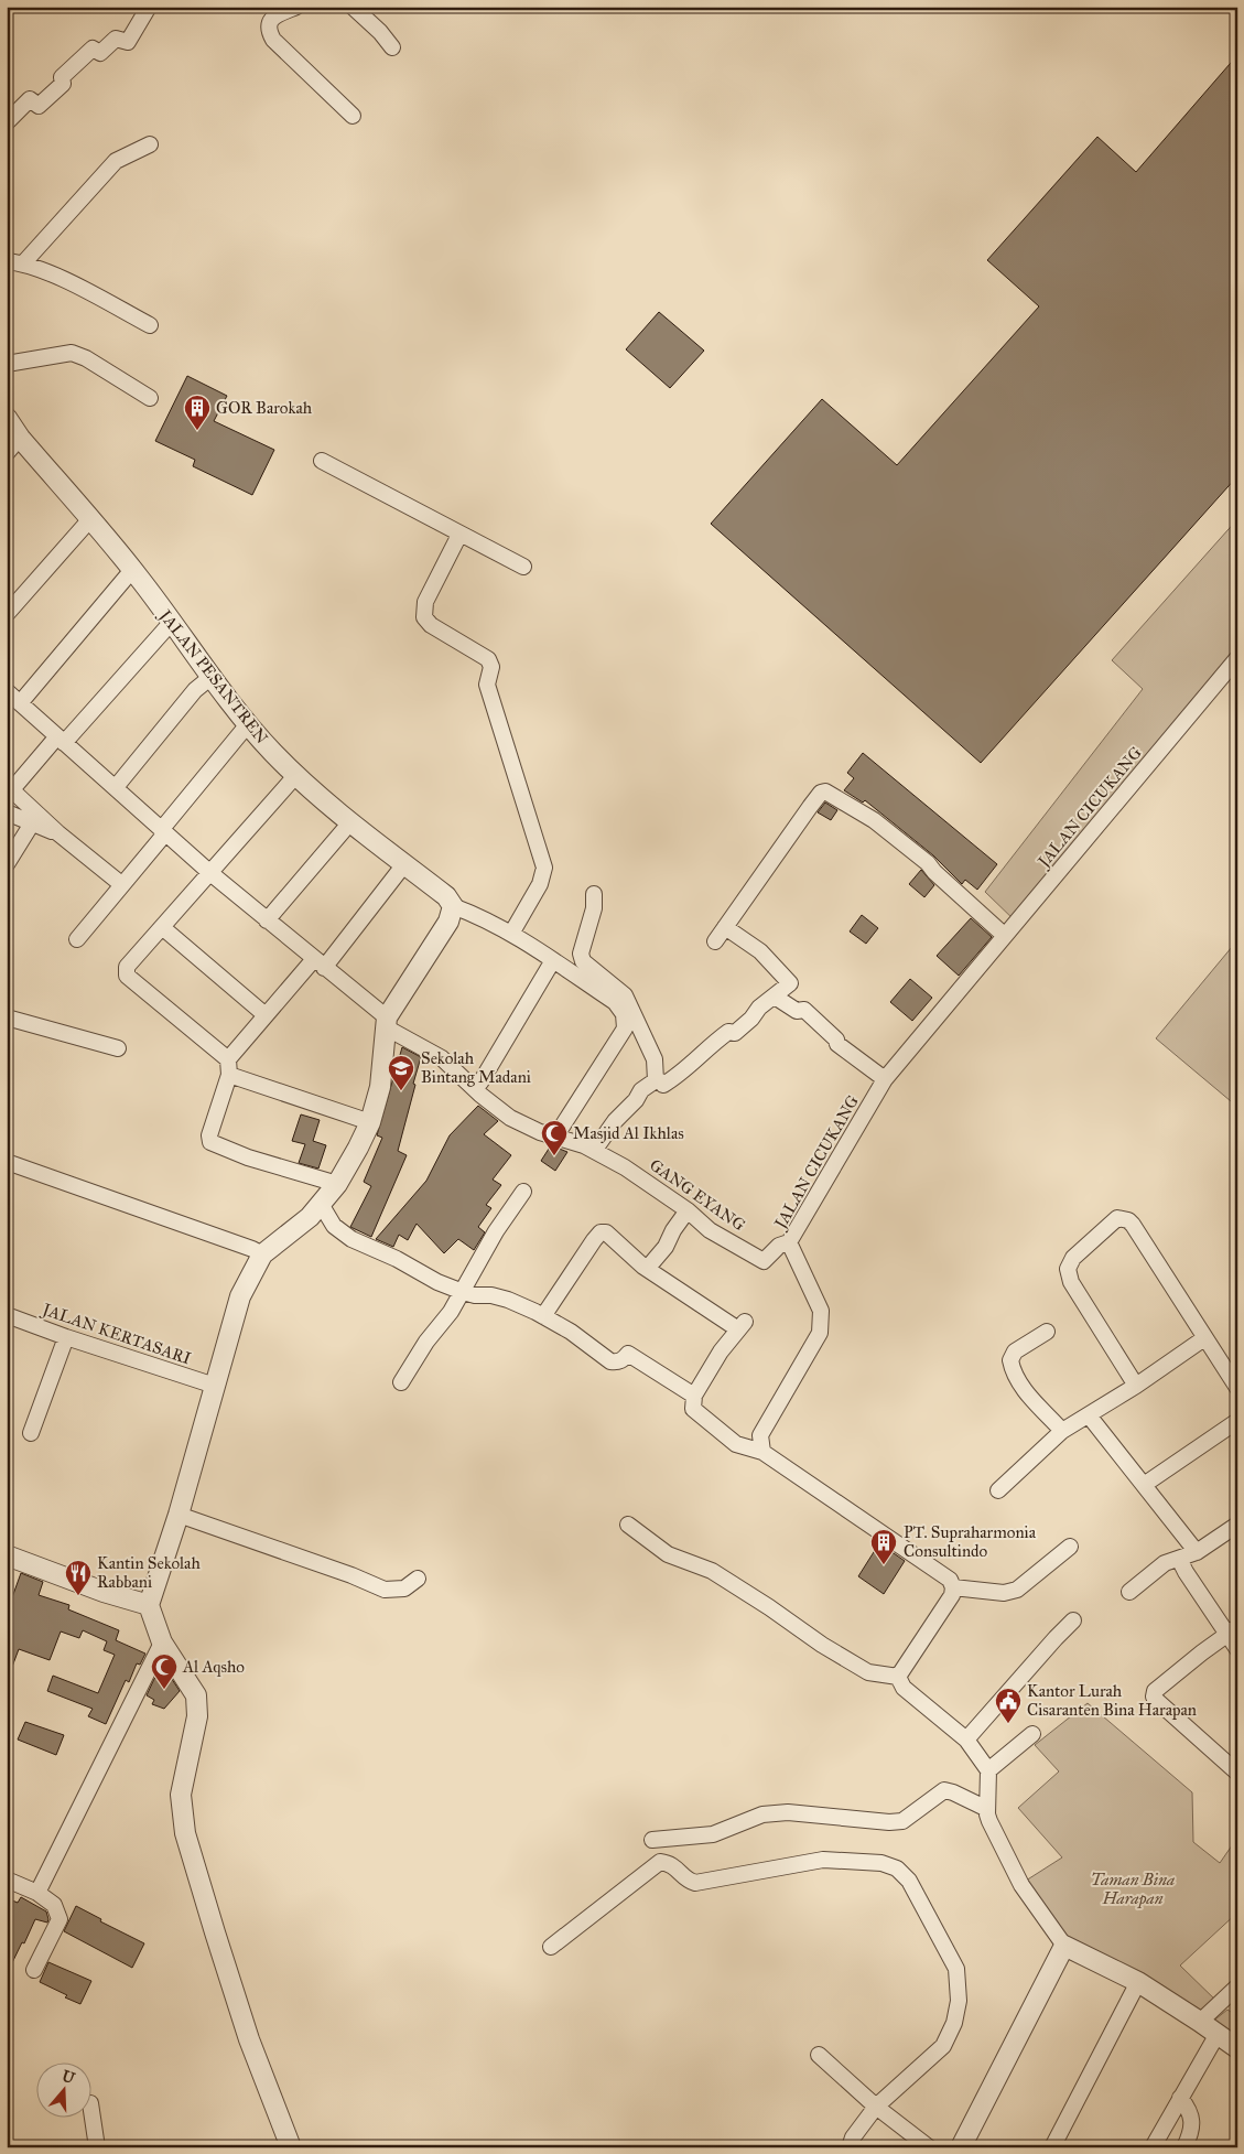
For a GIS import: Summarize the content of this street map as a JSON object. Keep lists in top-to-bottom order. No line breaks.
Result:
{"streets":{"street":["JALAN PESANTREN","JALAN CICUKANG","GANG EYANG","JALAN KERTASARI"]},"crossings":[["JALAN CICUKANG","GANG EYANG"]],"parks":["Taman Bina Harapan"],"places":{"building":["GOR Barokah","PT. Supraharmonia Consultindo"],"school or university":["Sekolah Bintang Madani"],"mosque":["Masjid Al Ikhlas","Al Aqsho"],"restaurant":["Kantin Sekolah Rabbani"],"public building":["Kantor Lurah Cisaranten Bina Harapan"]},"north":"top"}
